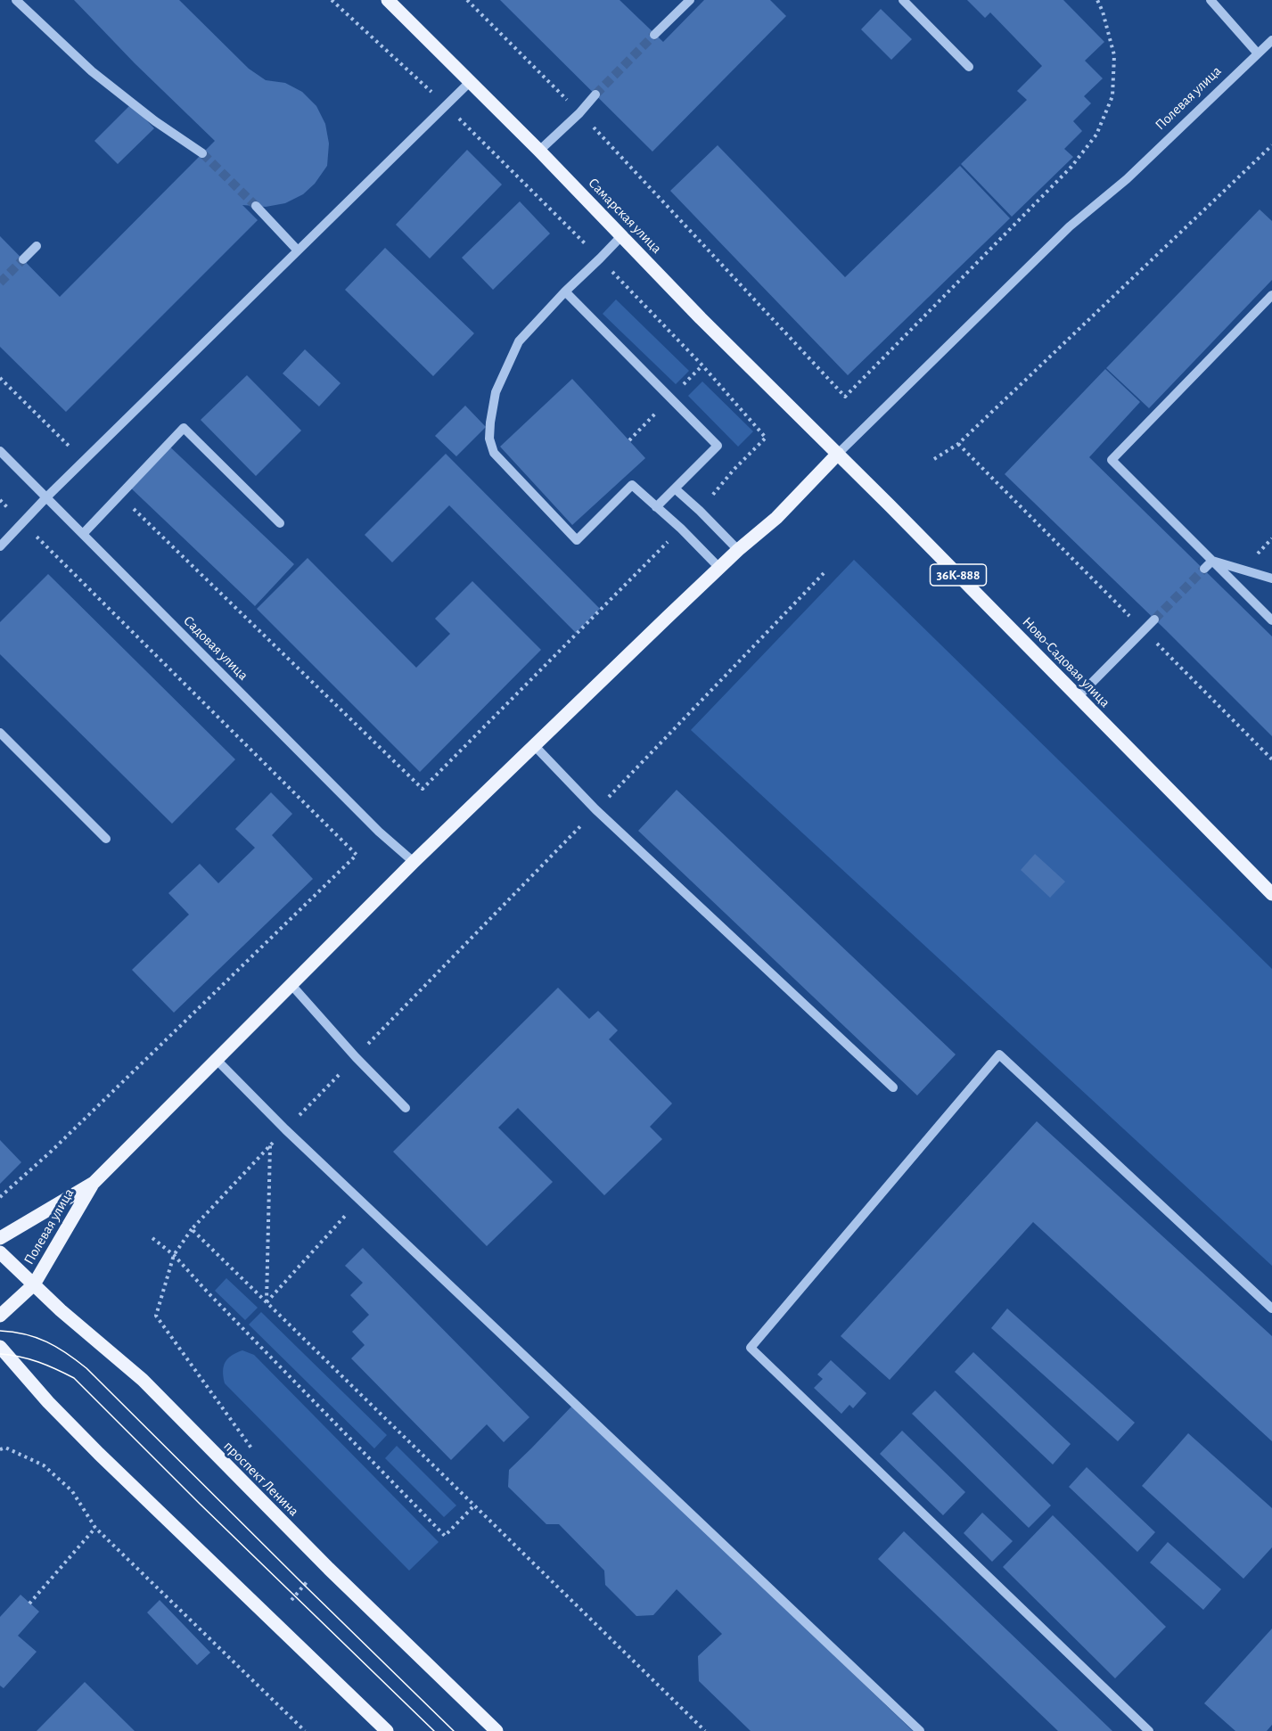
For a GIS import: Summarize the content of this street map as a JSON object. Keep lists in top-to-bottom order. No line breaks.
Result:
{"streets":{"main road":["Полевая улица","Самарская улица","36К-888","Ново-Садовая улица","проспект Ленина"],"street":["Садовая улица"]},"crossings":[["Полевая улица","Самарская улица"],["Полевая улица","Ново-Садовая улица"],["Полевая улица","проспект Ленина"],["Самарская улица","Ново-Садовая улица"]]}
